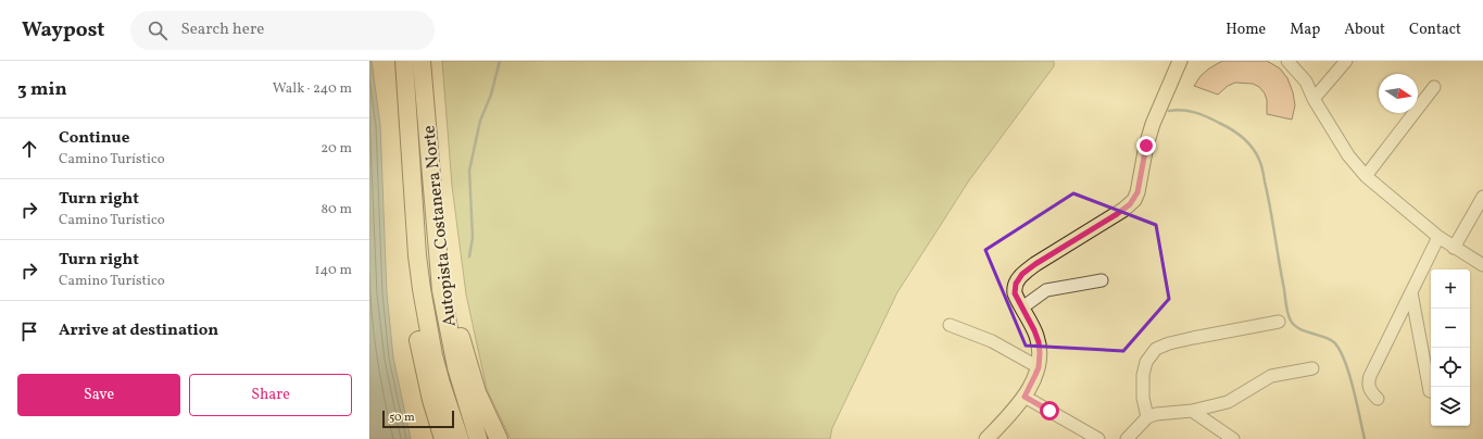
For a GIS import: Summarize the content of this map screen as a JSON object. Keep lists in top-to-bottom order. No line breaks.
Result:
{"streets":{"highway":["Autopista Costanera Norte"]},"scale_bar":"50 m","north":"right","page":{"header":"Waypost","search":"Search here","nav":["Home","Map","About","Contact"],"heading":["3 min","Walk · 240 m"],"list":[["Continue","Camino Turístico","20 m"],["Turn right","Camino Turístico","80 m"],["Turn right","Camino Turístico","140 m"],"Arrive at destination"],"map_buttons":["+","−"],"buttons":["Save","Share"],"scale":"50 m"}}
